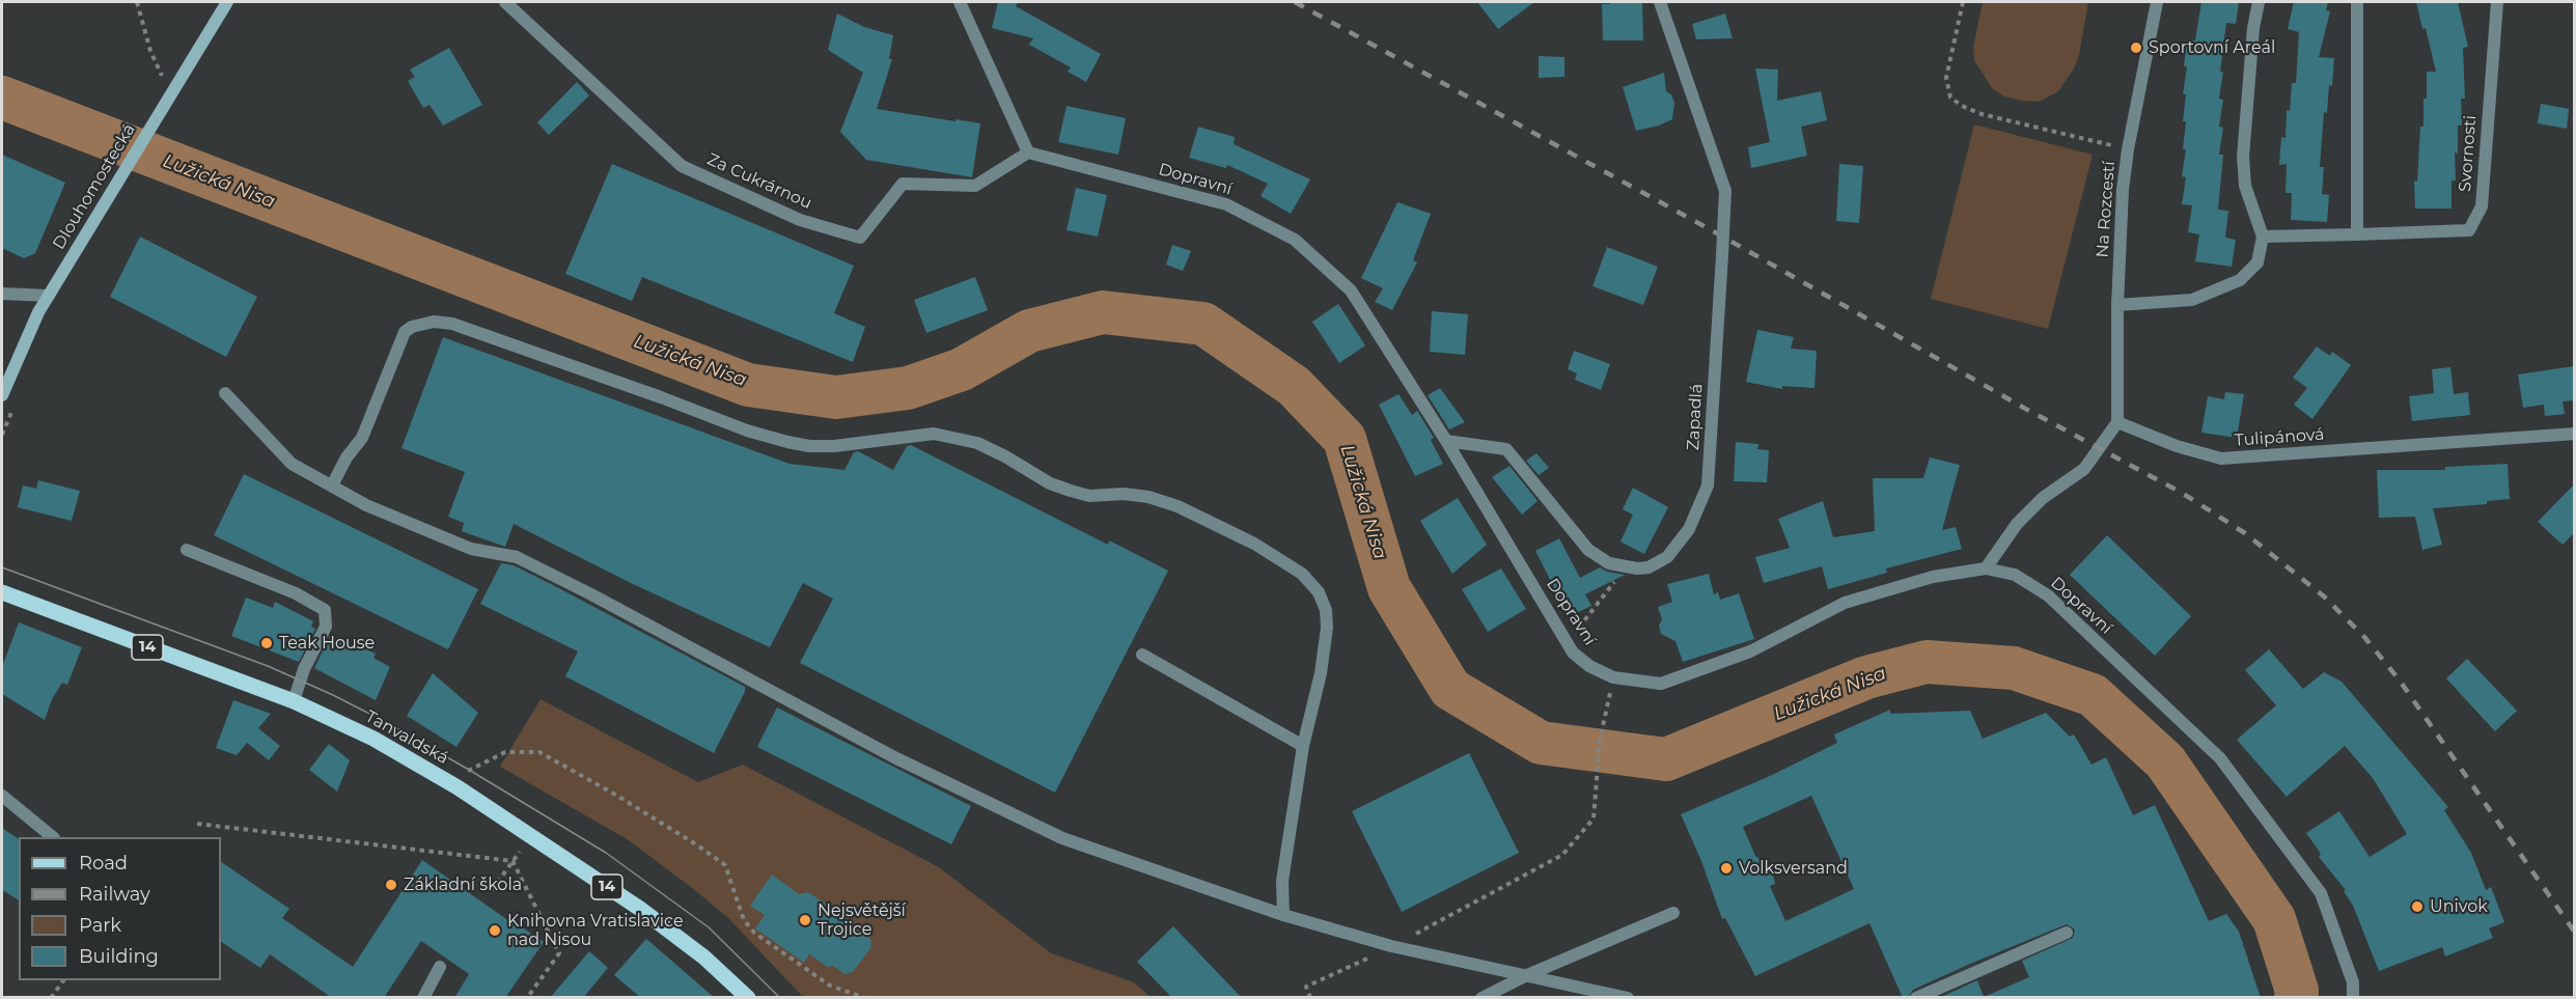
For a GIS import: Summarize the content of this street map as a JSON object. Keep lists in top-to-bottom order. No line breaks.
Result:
{"streets":{"main road":["14","Tanvaldská"],"street":["Svornosti","Dopravní","Za Cukrárnou","Dlouhomostecká","Na Rozcestí","Zapadlá","Tulipánová"]},"crossings":[["Dopravní","Za Cukrárnou"],["Dopravní","Zapadlá"],["Na Rozcestí","Tulipánová"]],"water":["Lužická Nisa"],"places":["Sportovní Areál","Teak House","Volksversand","Základní škola","Univok","Nejsvětější Trojice","Knihovna Vratislavice nad Nisou"],"legend":["Road","Railway","Park","Building"]}
